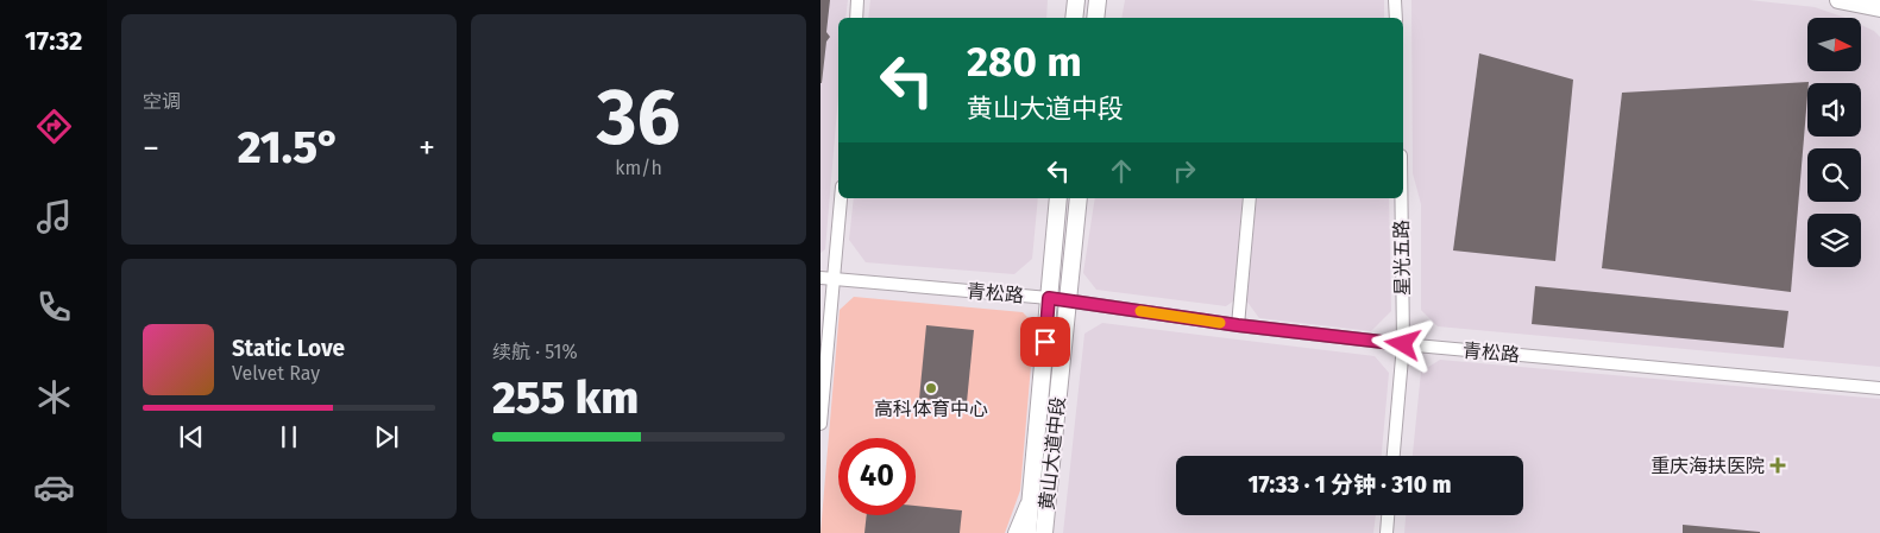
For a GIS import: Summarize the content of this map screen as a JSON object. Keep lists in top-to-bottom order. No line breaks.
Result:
{"streets":{"main road":["黄山大道中段"],"street":["星光五路","青松路"]},"crossings":[["星光五路","青松路"],["青松路","黄山大道中段"]],"places":{"other":["高科体育中心"],"health":["重庆海扶医院"]},"north":"right","page":{"tabs":"17:32","tile":["空调",["36","km/h"],["续航 · 51%","255 km"]],"turn":["280 m","黄山大道中段"],"heat":["−","21.5°","+"],"song":["Static Love","Velvet Ray"],"limit":"40","trip":"17:33 · 1 分钟 · 310 m"}}
